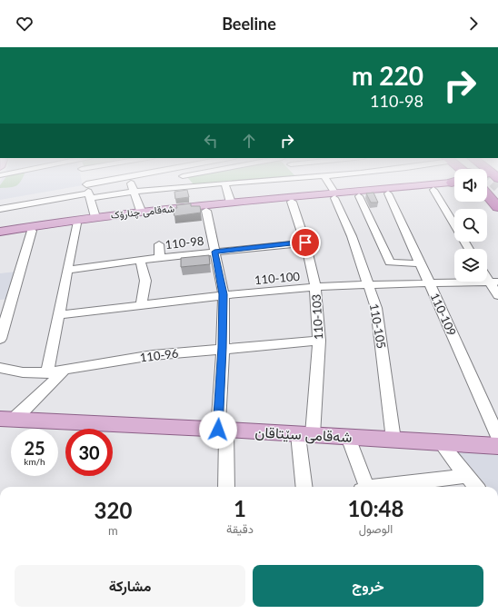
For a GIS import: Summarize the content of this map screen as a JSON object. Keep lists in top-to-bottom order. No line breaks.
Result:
{"streets":{"main road":["شەقامی چنارۆک","شەقامی سێتاقان"],"street":["110-98","110-100","110-109","110-103","110-105","110-96"]},"crossings":[["شەقامی چنارۆک","110-109"],["شەقامی چنارۆک","110-103"],["شەقامی چنارۆک","110-105"],["110-98","110-103"],["110-100","110-109"],["110-100","110-103"],["110-100","110-105"],["110-103","110-96"],["110-103","شەقامی سێتاقان"],["110-105","شەقامی سێتاقان"]],"page":{"header":"Beeline","turn":["220 m","110-98"],"speed":"25 km/h","limit":"30","eta":["10:48","الوصول","1","دقيقة","320","m"],"buttons":["خروج","مشاركة"]}}
